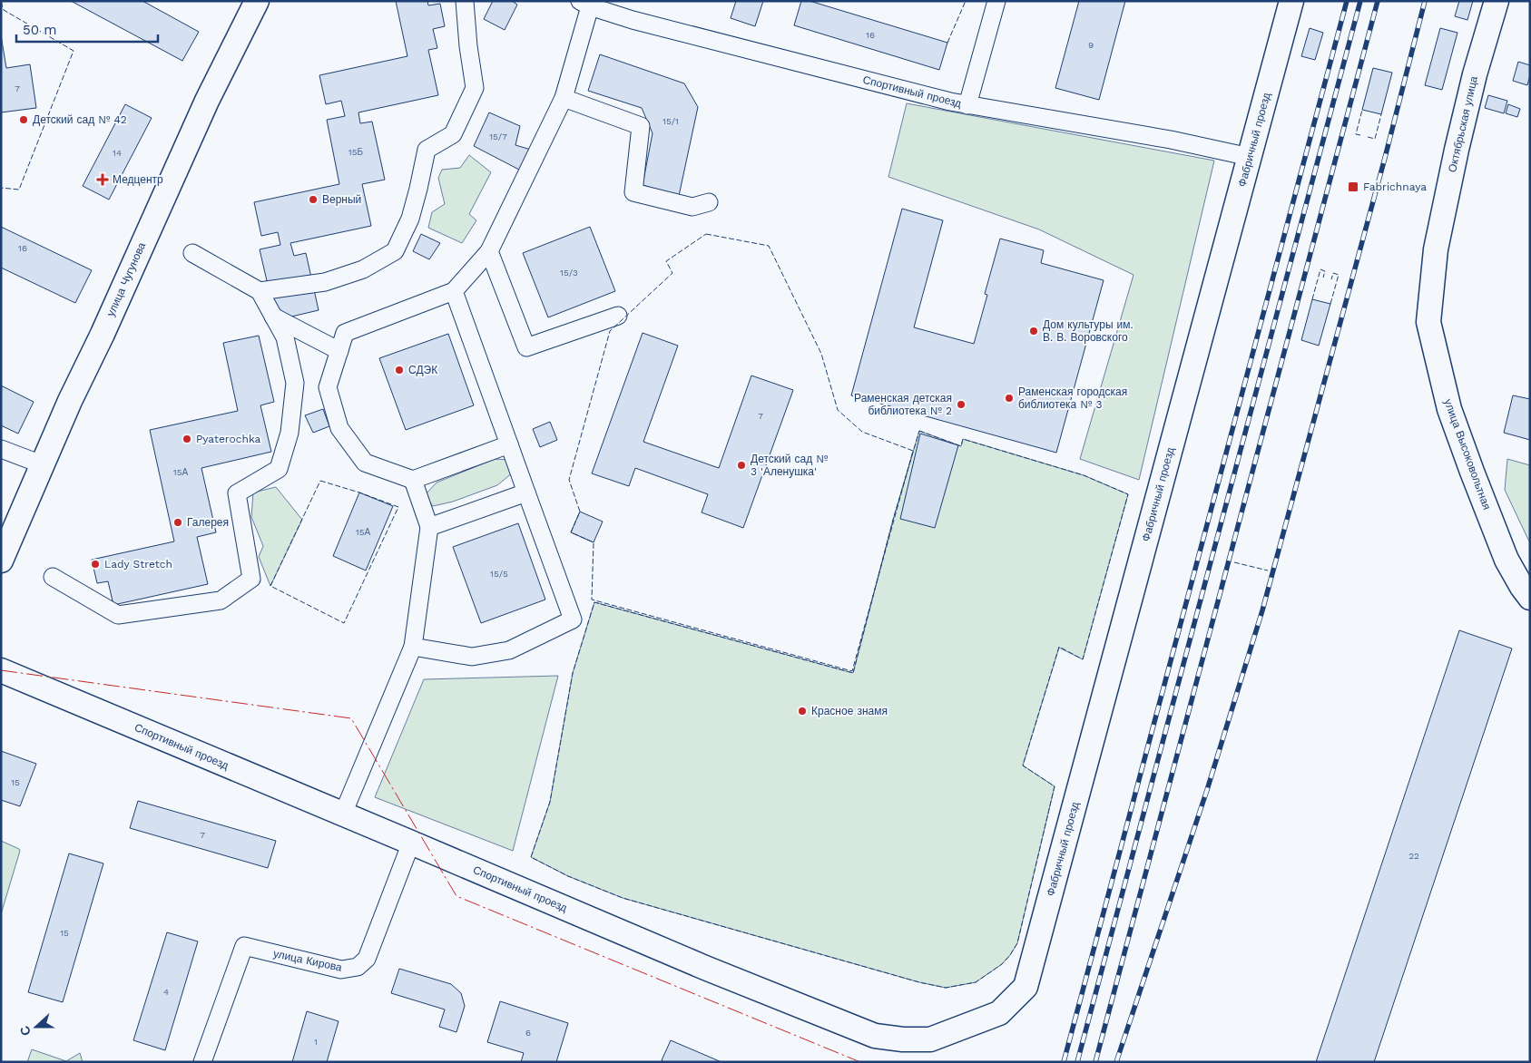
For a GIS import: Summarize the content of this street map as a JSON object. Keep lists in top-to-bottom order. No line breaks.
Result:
{"streets":{"main road":["Спортивный проезд","Октябрьская улица","Фабричный проезд","улица Чугунова","улица Высоковольтная"],"street":["улица Кирова"]},"crossings":[["Спортивный проезд","Фабричный проезд"],["Спортивный проезд","улица Кирова"],["Октябрьская улица","улица Высоковольтная"]],"places":{"other":["Детский сад № 42","Верный","Дом культуры им. В. В. Воровского","СДЭК","Раменская городская библиотека № 3","Раменская детская библиотека № 2","Pyaterochka","Детский сад № 3 'Аленушка'","Галерея","Lady Stretch","Красное знамя"],"health":["Медцентр"],"transit":["Fabrichnaya"]},"house_numbers":["16","9","7","15/1","15/7","15Б","14","16","15/3","7","15А","15А","15/5","15","7","22","15","4","6","1"],"scale_bar":"50 m","north":"left"}
